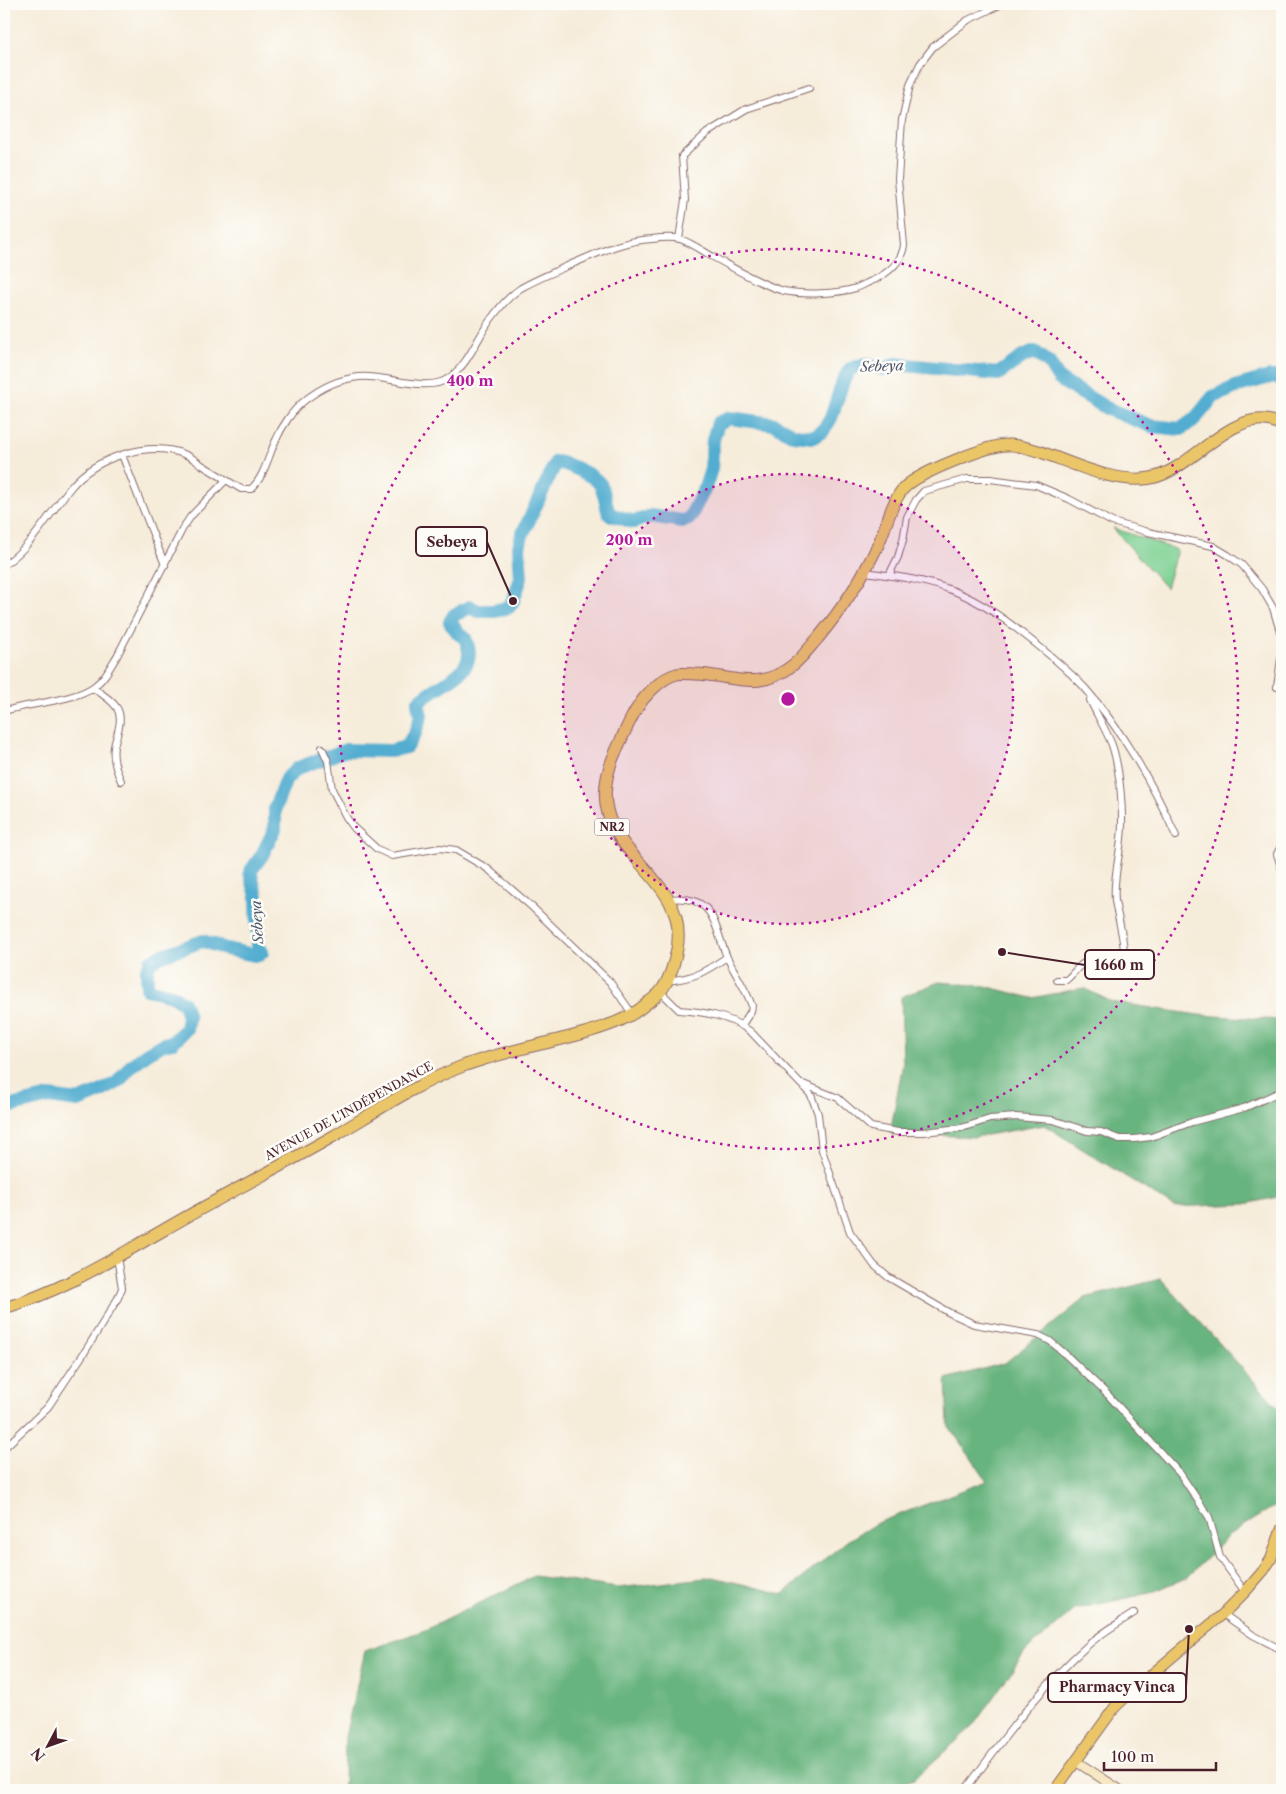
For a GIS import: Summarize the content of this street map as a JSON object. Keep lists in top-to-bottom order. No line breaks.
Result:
{"streets":{"highway":["NR2","AVENUE DE L'INDÉPENDANCE"]},"water":["Sebeya"],"places":["Sebeya","1660 m","Pharmacy Vinca"],"scale_bar":"100 m","north":"bottom left","rings":["400 m","200 m"]}
